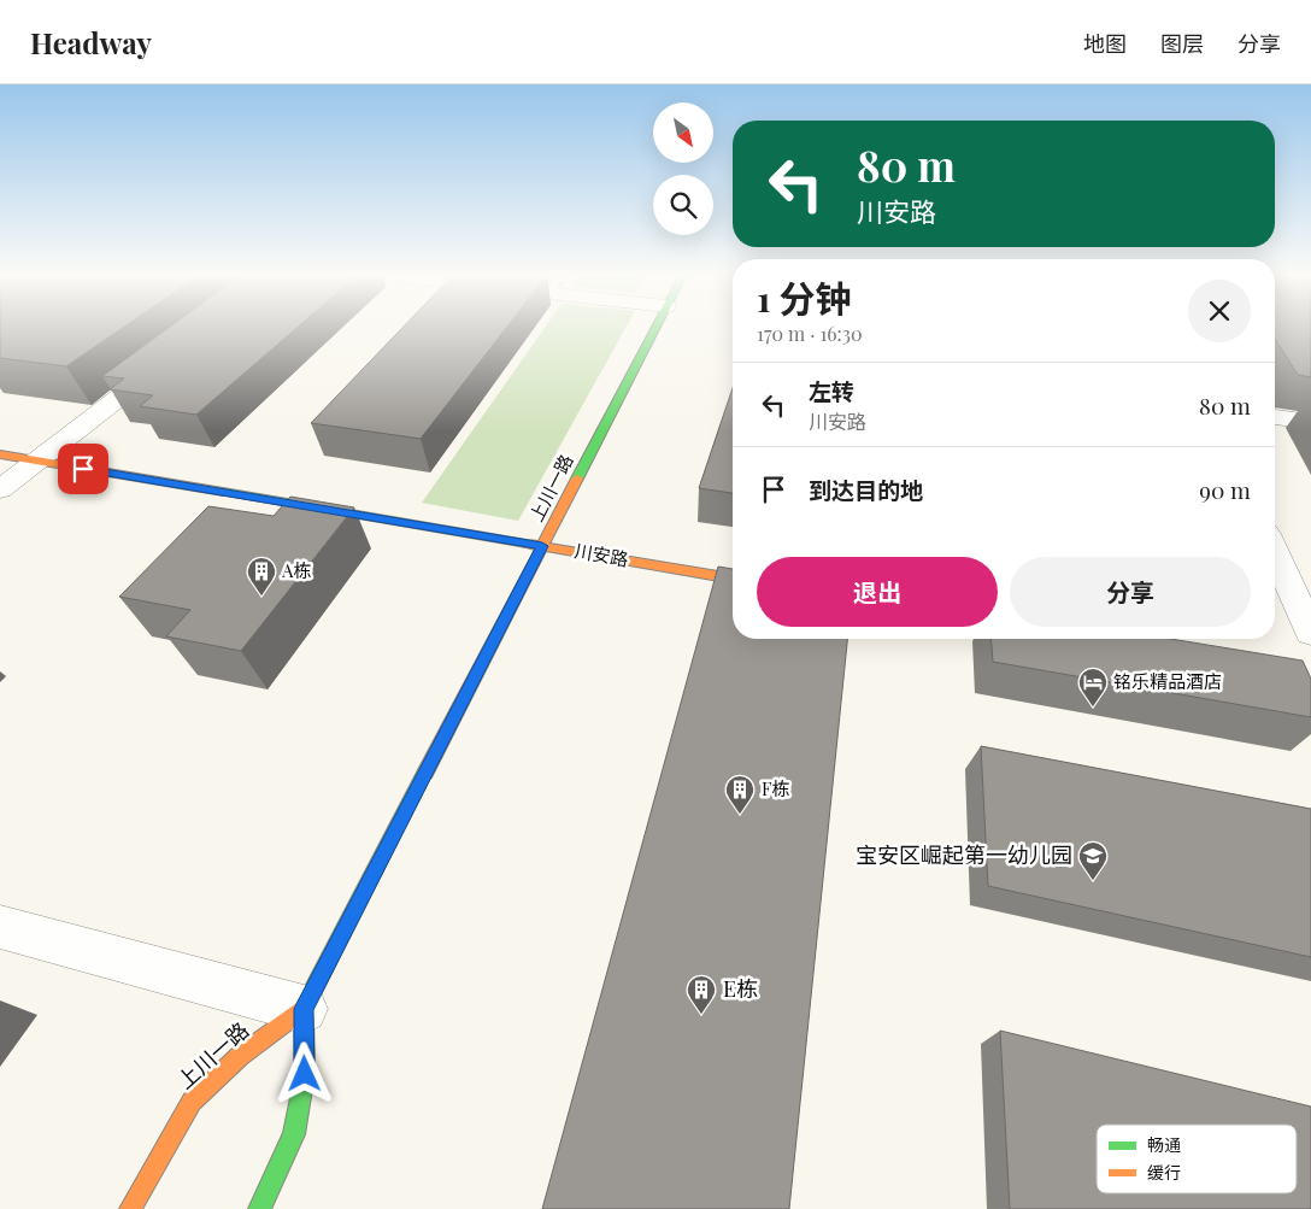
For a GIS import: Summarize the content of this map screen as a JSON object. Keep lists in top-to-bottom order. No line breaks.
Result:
{"streets":{"main road":["上川一路","川安路"]},"crossings":[["上川一路","川安路"]],"places":{"building":["A栋","F栋","E栋"],"hotel":["铭乐精品酒店"],"school or university":["宝安区崛起第一幼儿园"]},"legend":["畅通","缓行"],"north":"bottom right","page":{"header":"Headway","nav":["地图","图层","分享"],"turn":["80 m","川安路"],"heading":["1 分钟","170 m · 16:30"],"list":[{"name":"左转","note":"川安路","value":"80 m"},{"name":"到达目的地","value":"90 m"}],"buttons":["退出","分享"]}}
